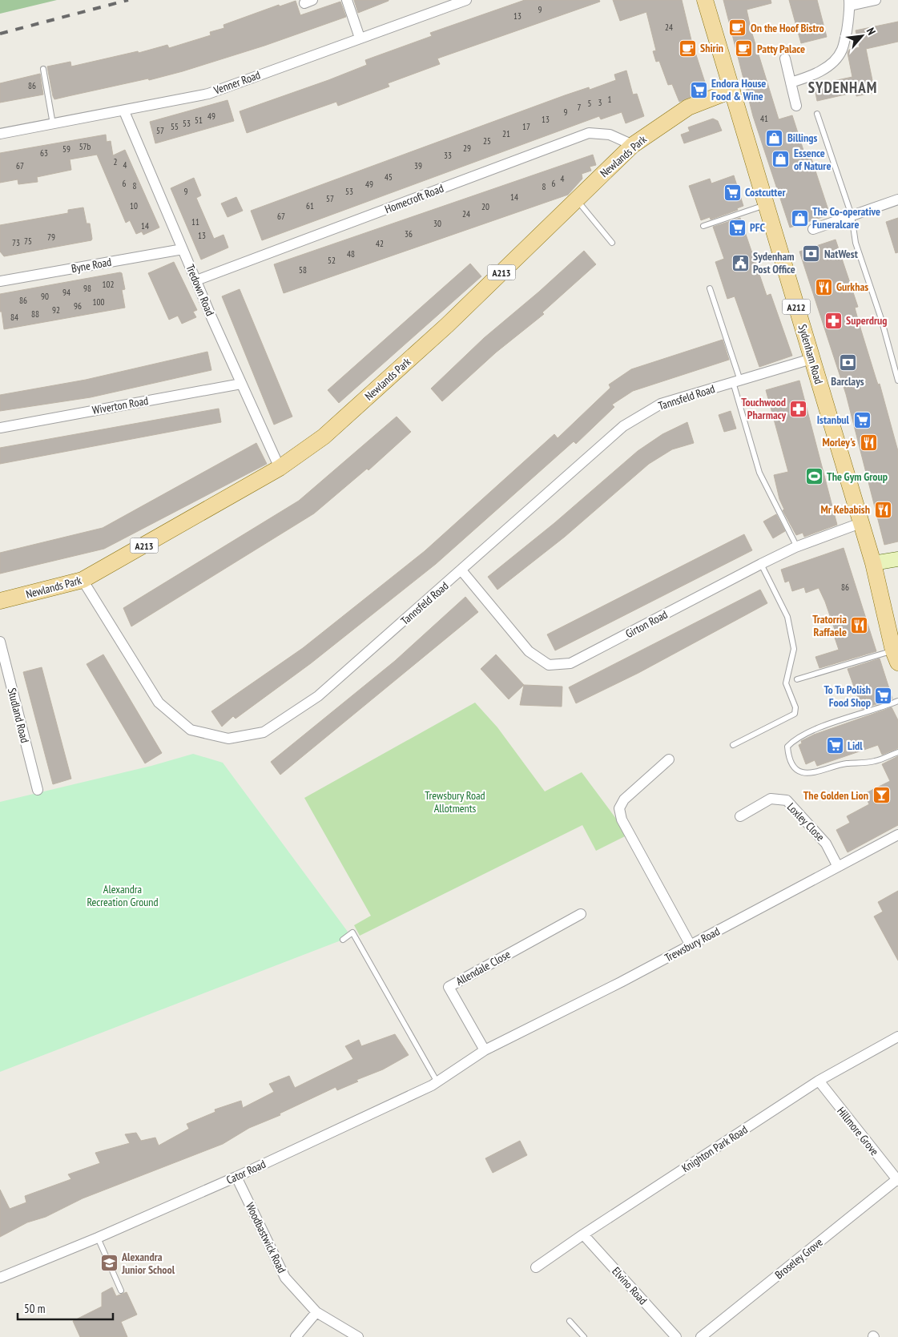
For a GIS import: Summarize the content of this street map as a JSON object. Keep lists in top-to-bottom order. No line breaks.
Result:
{"streets":{"main road":["Newlands Park","A213","A212","Sydenham Road"],"street":["Venner Road","Homecroft Road","Byne Road","Tredown Road","Tannsfeld Road","Wiverton Road","Girton Road","Studland Road","Loxley Close","Trewsbury Road","Allendale Close","Hillmore Grove","Knighton Park Road","Cator Road","Woodbastwick Road","Broseley Grove","Elvino Road"]},"crossings":[["Venner Road","Tredown Road"],["Newlands Park","Homecroft Road"],["Newlands Park","Tredown Road"],["Newlands Park","Sydenham Road"],["Newlands Park","Tannsfeld Road"],["Homecroft Road","Tredown Road"],["Byne Road","Tredown Road"],["Tredown Road","Wiverton Road"],["Sydenham Road","Tannsfeld Road"],["Sydenham Road","Girton Road"],["Tannsfeld Road","Girton Road"],["Loxley Close","Trewsbury Road"],["Trewsbury Road","Allendale Close"],["Trewsbury Road","Cator Road"],["Allendale Close","Cator Road"],["Hillmore Grove","Knighton Park Road"],["Hillmore Grove","Broseley Grove"],["Knighton Park Road","Elvino Road"],["Cator Road","Woodbastwick Road"]],"districts":["SYDENHAM"],"parks":["Trewsbury Road Allotments","Alexandra Recreation Ground"],"places":{"cafe":["On the Hoof Bistro","Shirin","Patty Palace"],"supermarket":["Endora House Food & Wine","Costcutter","PFC","Istanbul","To Tu Polish Food Shop","Lidl"],"shop":["Billings","Essence of Nature","The Co-operative Funeralcare"],"bank":["NatWest","Barclays"],"public building":["Sydenham Post Office"],"restaurant":["Gurkhas","Morley's","Mr Kebabish","Tratorria Raffaele"],"pharmacy":["Superdrug","Touchwood Pharmacy"],"sports":["The Gym Group"],"bar":["The Golden Lion"],"school or university":["Alexandra Junior School"]},"house_numbers":["9","13","24","86","1","3","5","7","9","49","41","13","51","53","55","17","57","21","25","57b","29","59","63","33","2","4","67","39","45","4","6","6","49","8","8","9","53","14","57","10","61","20","24","67","11","30","14","36","13","79","75","73","42","48","52","58","102","98","94","90","86","100","96","92","88","84","86"],"scale_bar":"50 m","north":"top right"}
